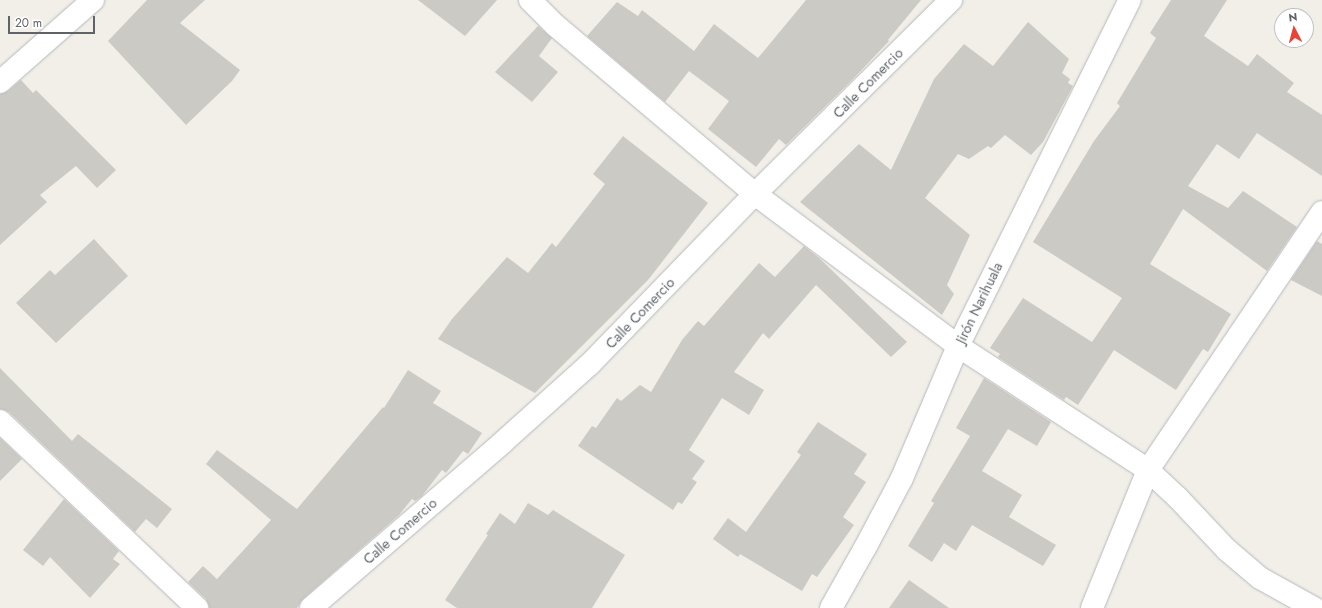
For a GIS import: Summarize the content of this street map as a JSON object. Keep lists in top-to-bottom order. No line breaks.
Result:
{"streets":{"street":["Calle Comercio","Jirón Narihuala"]},"scale_bar":"20 m","north":"top"}
